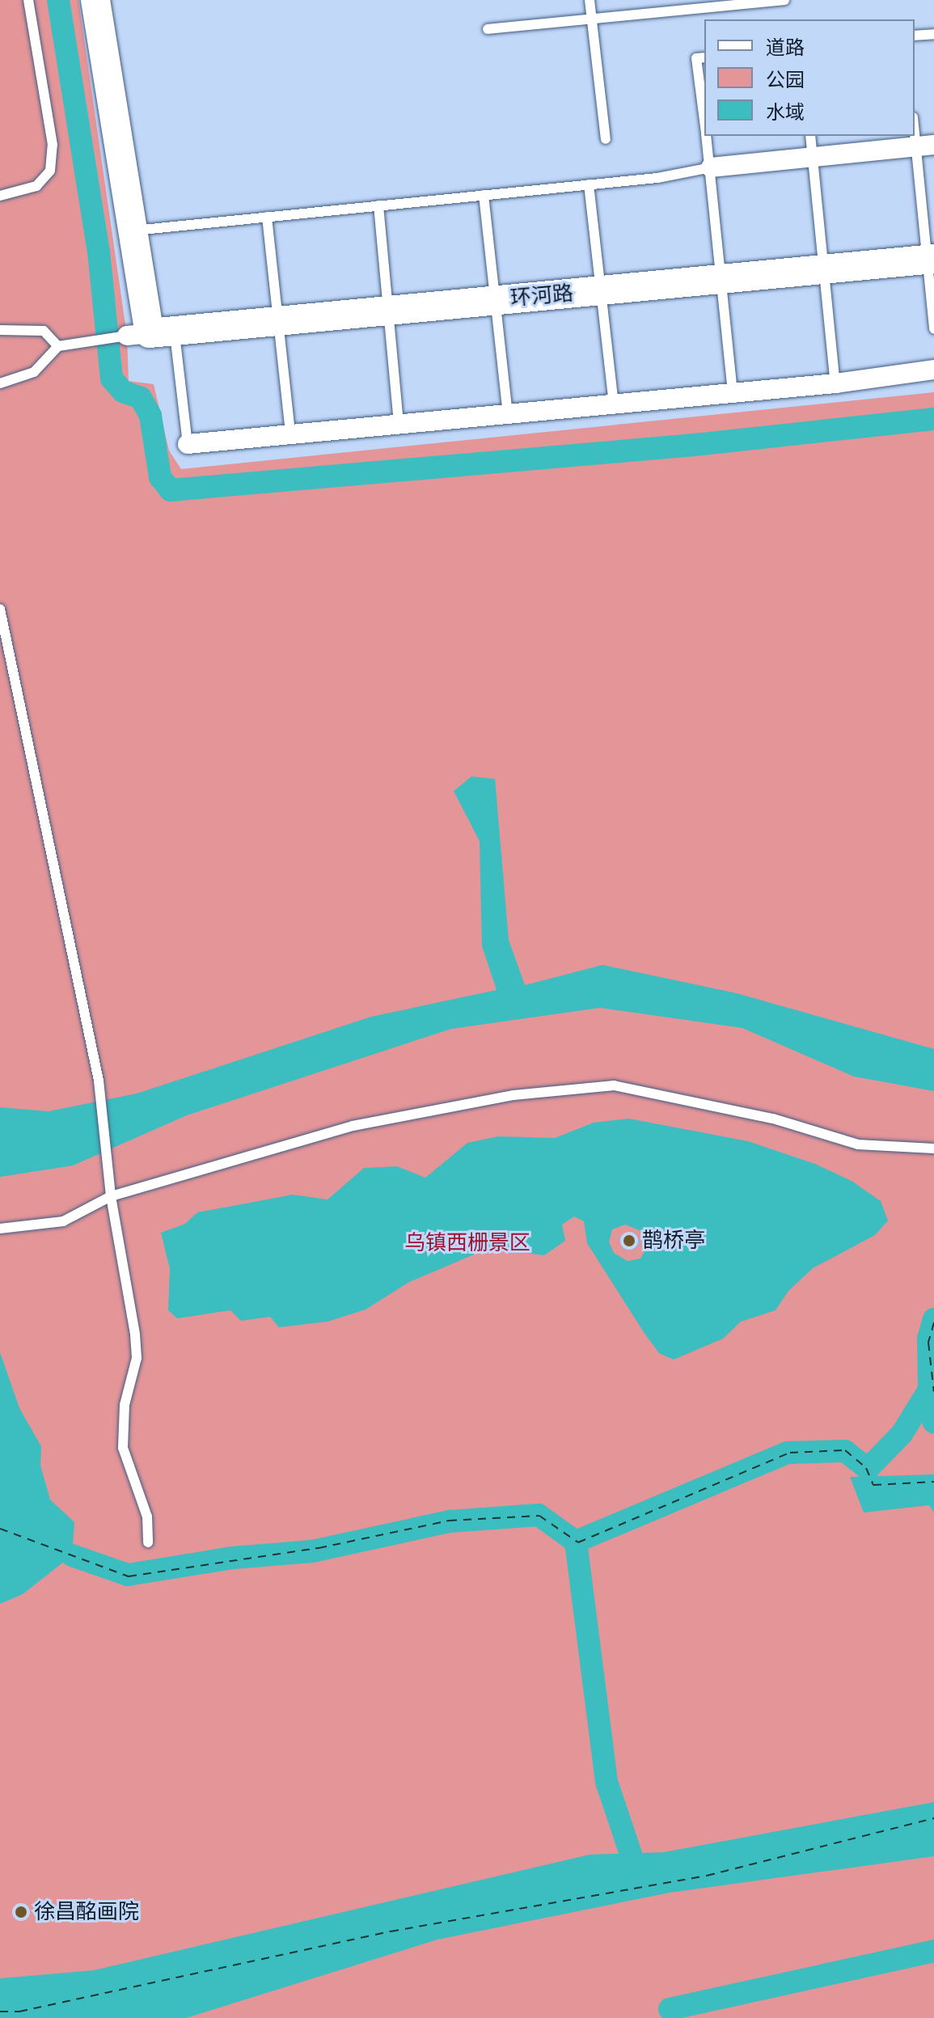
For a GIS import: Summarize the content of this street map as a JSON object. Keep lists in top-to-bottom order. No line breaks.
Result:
{"streets":{"street":["环河路"]},"parks":["乌镇西栅景区"],"places":["鹊桥亭","徐昌酩画院"],"legend":["道路","公园","水域"]}
